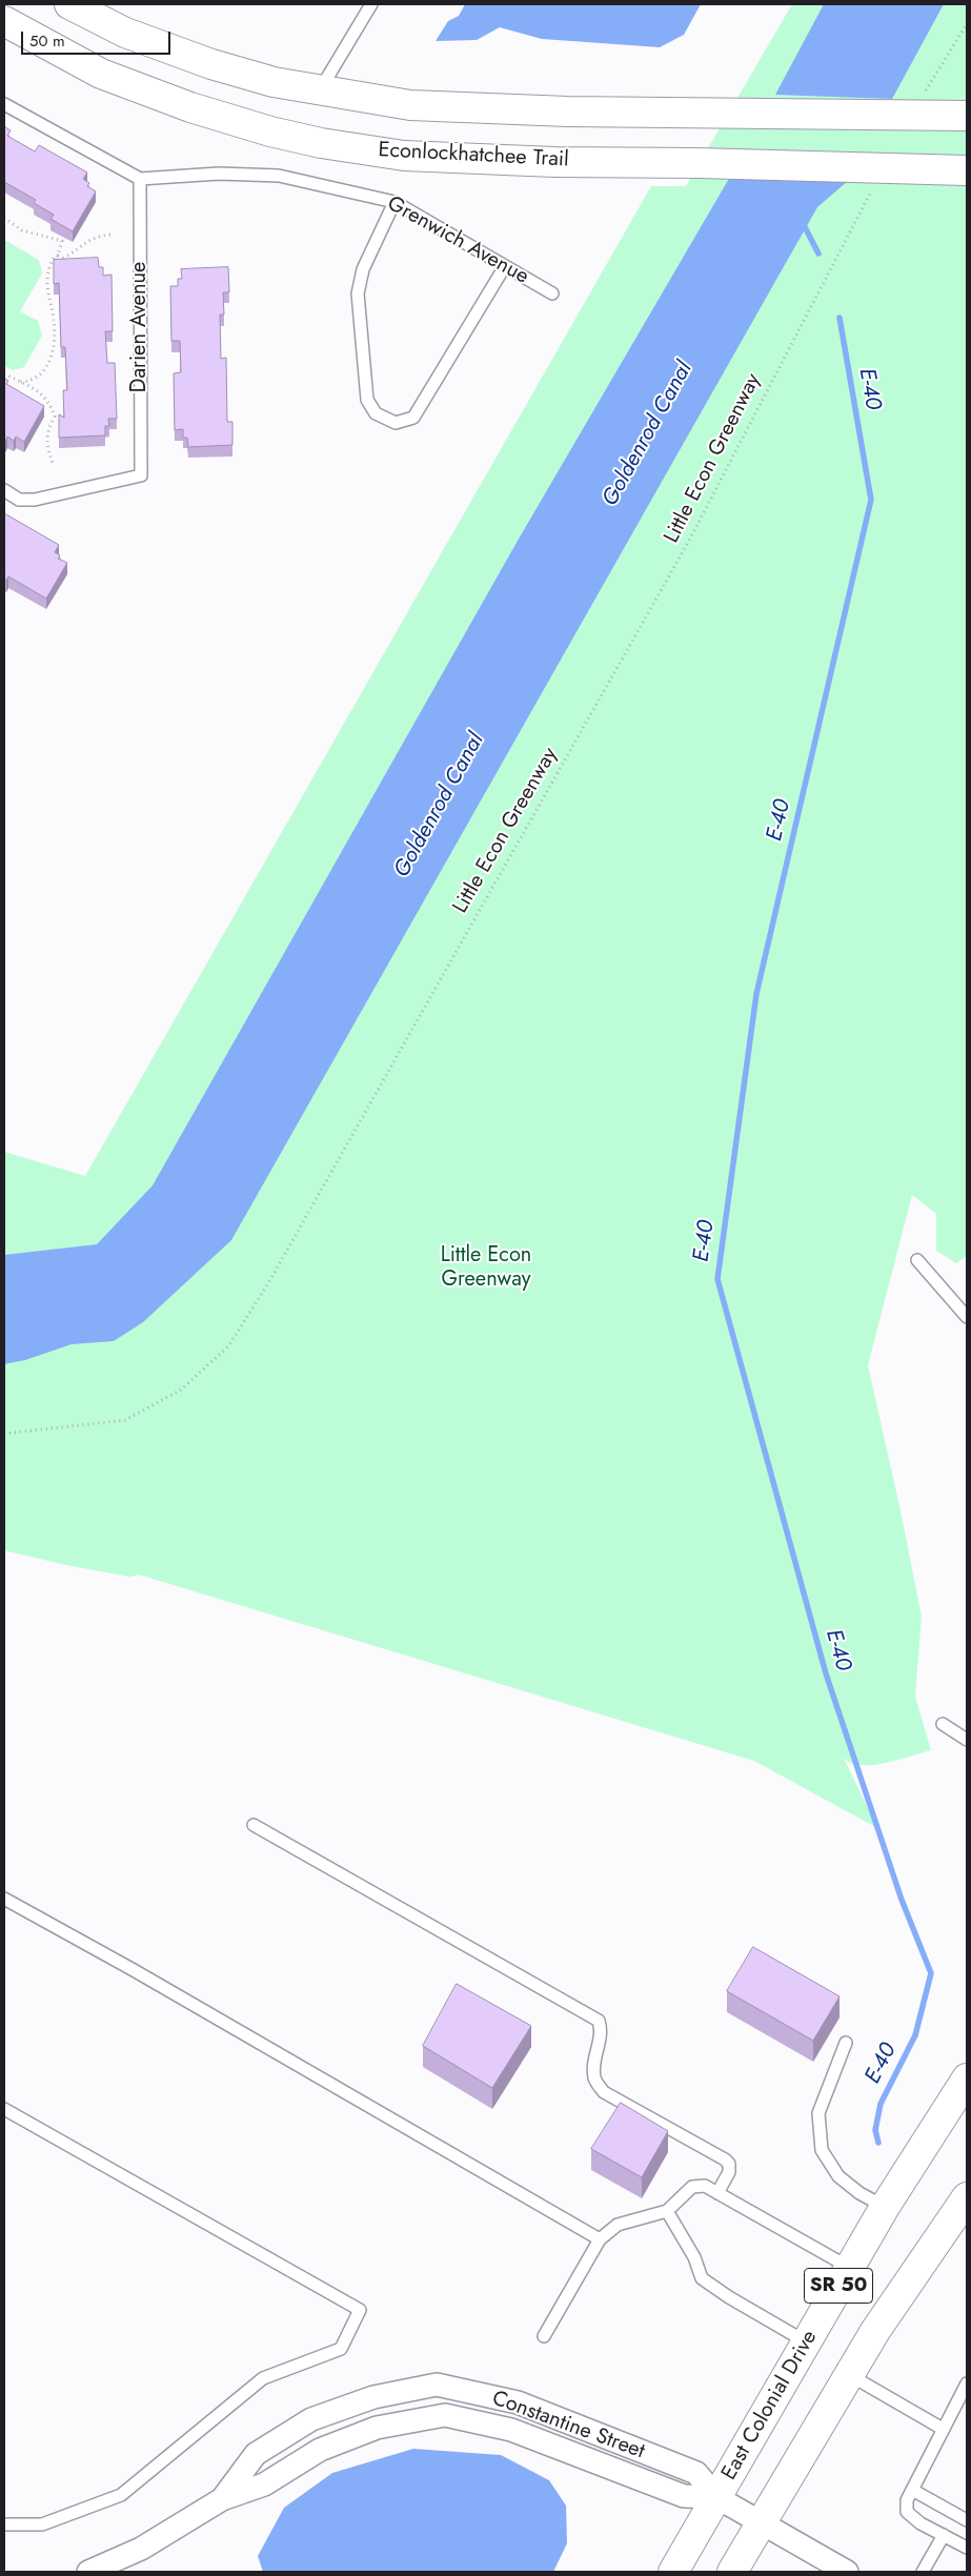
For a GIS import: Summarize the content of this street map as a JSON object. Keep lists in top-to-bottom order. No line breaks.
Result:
{"streets":{"main road":["Econlockhatchee Trail","SR 50","East Colonial Drive"],"street":["Constantine Street"],"lane":["Grenwich Avenue","Darien Avenue"],"path":["Little Econ Greenway"]},"crossings":[["Grenwich Avenue","Darien Avenue"],["SR 50","Constantine Street"],["East Colonial Drive","Constantine Street"]],"water":["E-40","Goldenrod Canal"],"parks":["Little Econ Greenway"],"scale_bar":"50 m"}
